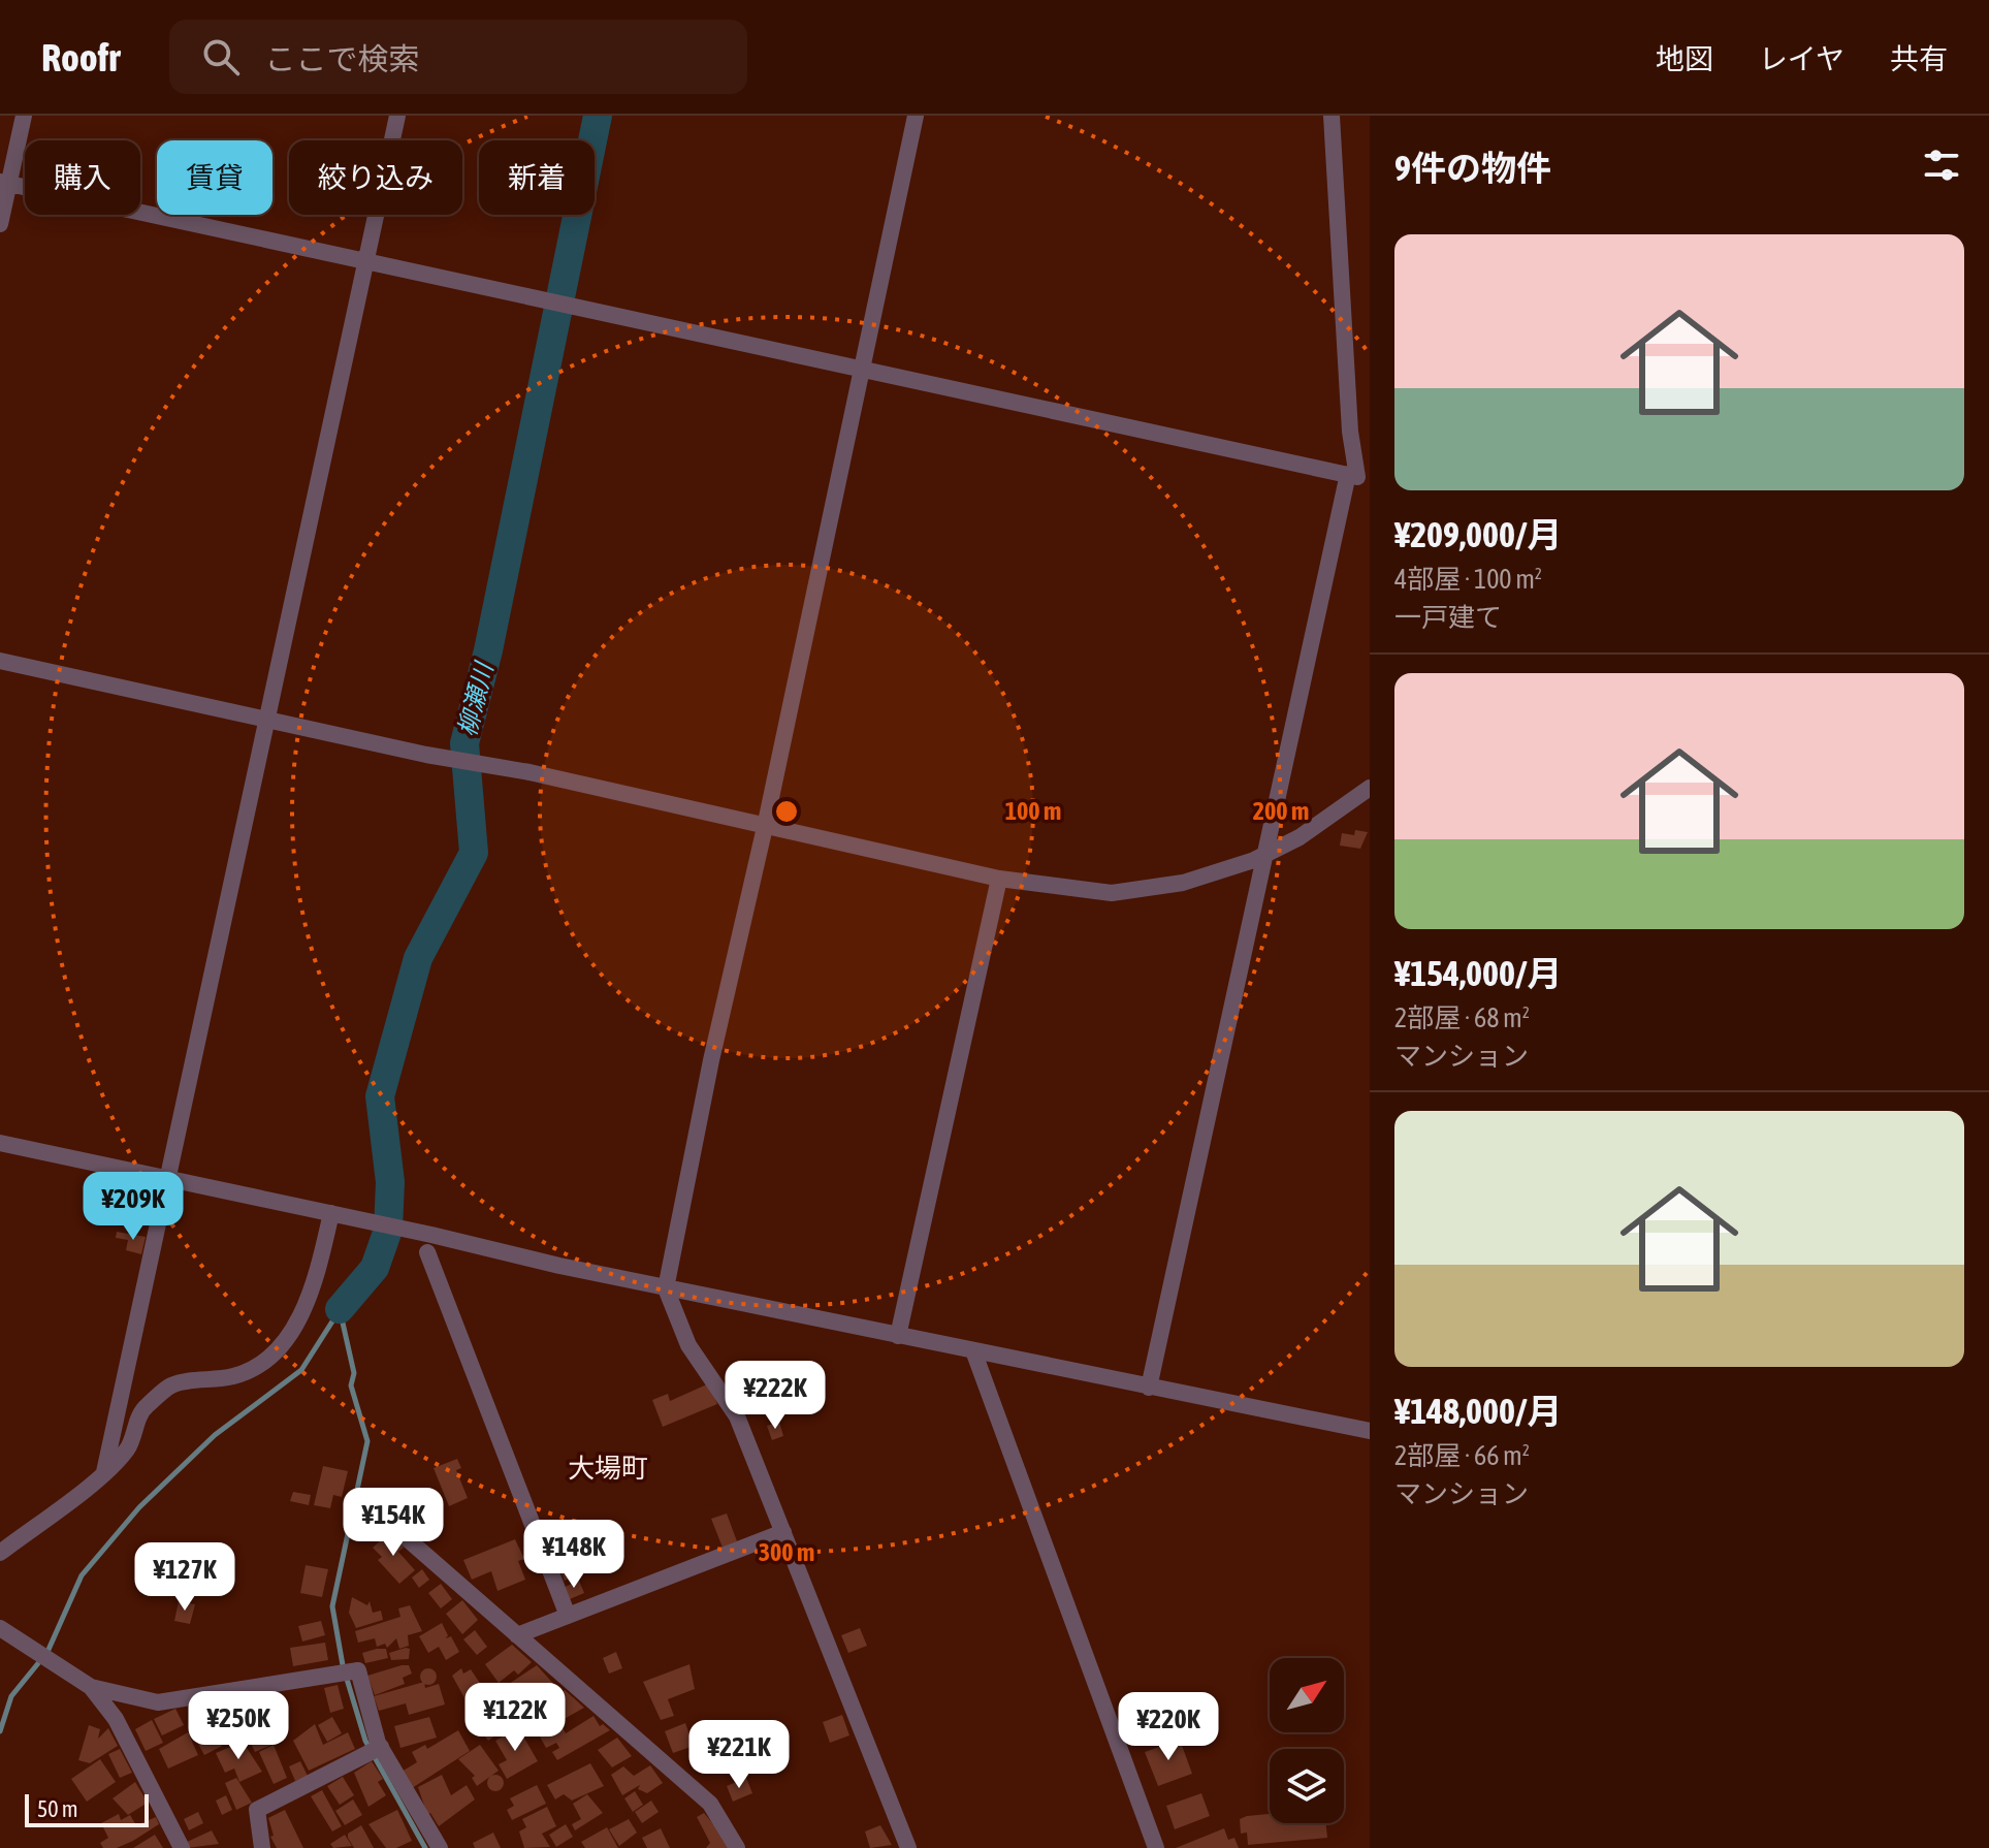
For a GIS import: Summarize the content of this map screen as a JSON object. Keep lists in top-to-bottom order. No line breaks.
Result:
{"districts":["大場町"],"water":["柳瀬川"],"scale_bar":"50 m","north":"top right","page":{"header":"Roofr","search":"ここで検索","nav":["地図","レイヤ","共有"],"heading":"9件の物件","chip":["購入","賃貸","絞り込み","新着"],"list":[{"name":"¥209,000/月","note":"4部屋 · 100 m² · 一戸建て"},{"name":"¥154,000/月","note":"2部屋 · 68 m² · マンション"},{"name":"¥148,000/月","note":"2部屋 · 66 m² · マンション"}],"price":["¥209K","¥222K","¥154K","¥148K","¥127K","¥122K","¥250K","¥220K","¥221K"],"scale":"50 m"},"rings":["100 m","200 m","300 m"]}
